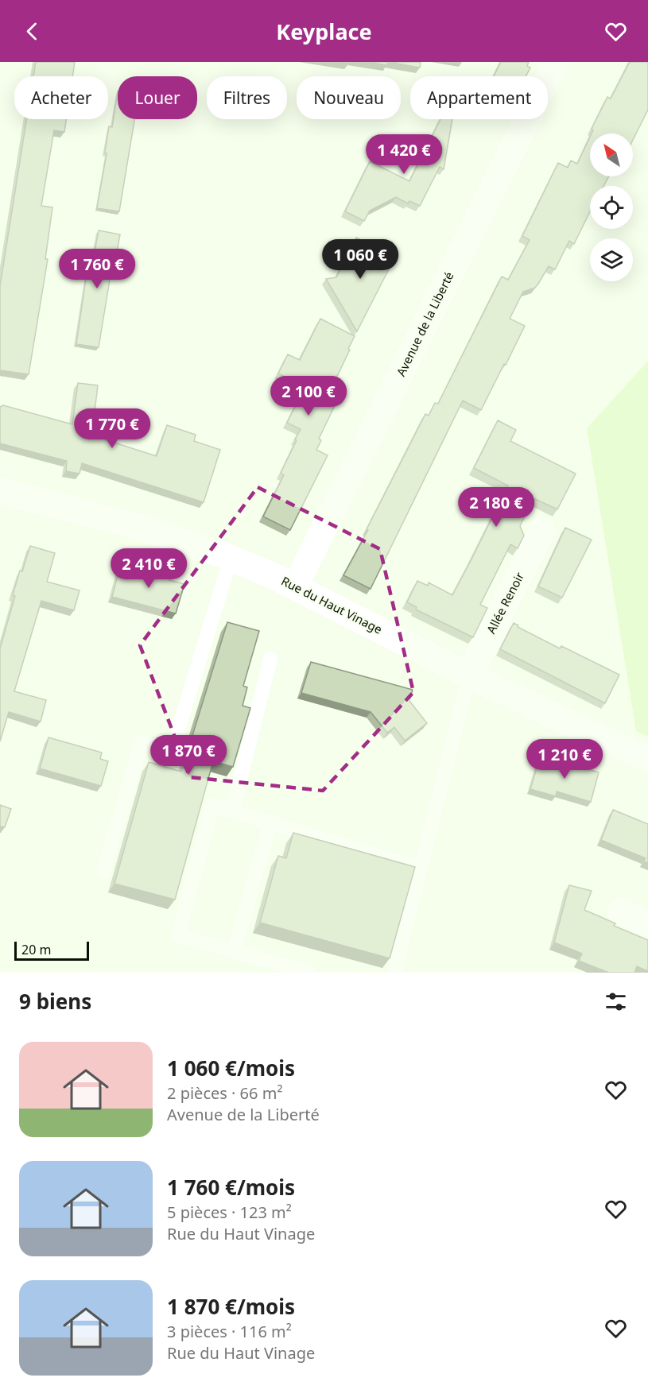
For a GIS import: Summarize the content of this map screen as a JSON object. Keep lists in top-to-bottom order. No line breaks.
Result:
{"streets":{"street":["Avenue de la Liberté","Allée Renoir","Rue du Haut Vinage"]},"crossings":[["Avenue de la Liberté","Rue du Haut Vinage"],["Allée Renoir","Rue du Haut Vinage"]],"scale_bar":"20 m","north":"top left","page":{"header":"Keyplace","chip":["Acheter","Louer","Filtres","Nouveau","Appartement"],"price":["1 420 €","1 060 €","1 760 €","2 100 €","1 770 €","2 180 €","2 410 €","1 870 €","1 210 €"],"scale":"20 m","heading":"9 biens","list":[{"name":"1 060 €/mois","note":"2 pièces · 66 m² · Avenue de la Liberté"},{"name":"1 760 €/mois","note":"5 pièces · 123 m² · Rue du Haut Vinage"},{"name":"1 870 €/mois","note":"3 pièces · 116 m² · Rue du Haut Vinage"}]}}
